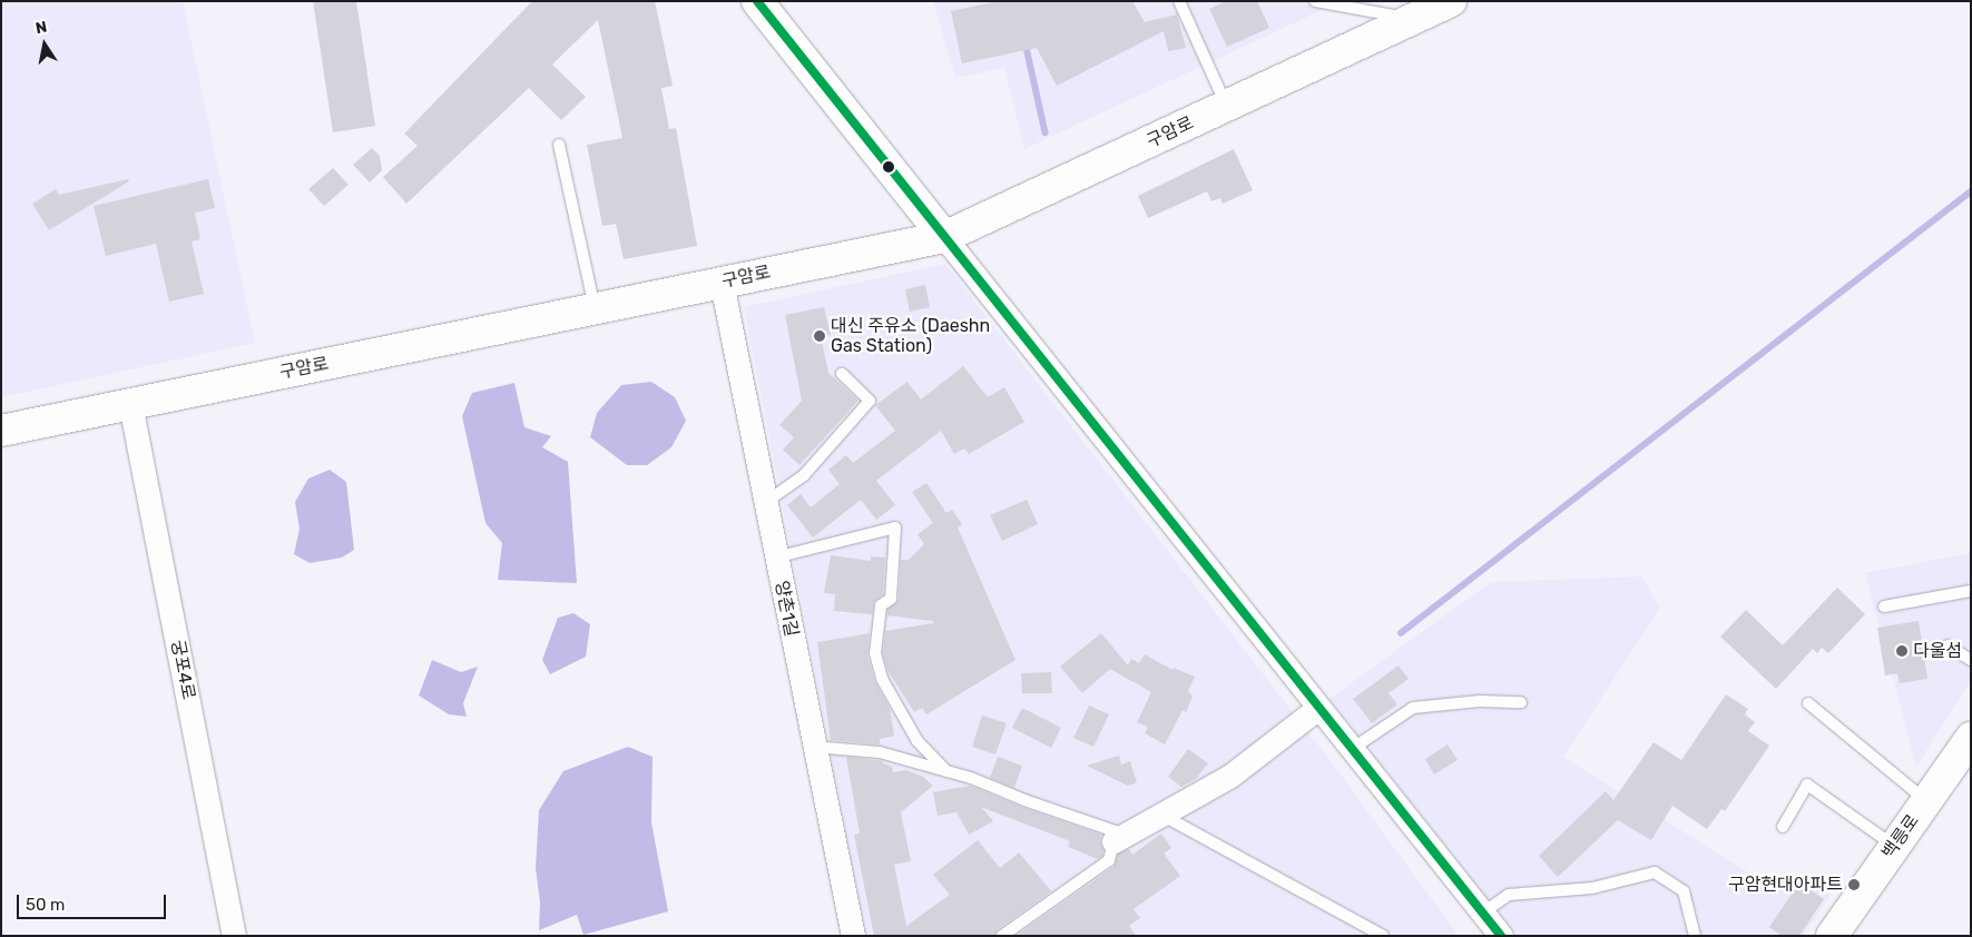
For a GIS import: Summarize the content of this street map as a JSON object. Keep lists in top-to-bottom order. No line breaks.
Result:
{"streets":{"main road":["구암로","백릉로"],"street":["양촌1길","궁포4로"]},"crossings":[["구암로","양촌1길"],["구암로","궁포4로"]],"places":["대신 주유소 (Daeshn Gas Station)","다울섬","구암현대아파트"],"scale_bar":"50 m","north":"top"}
